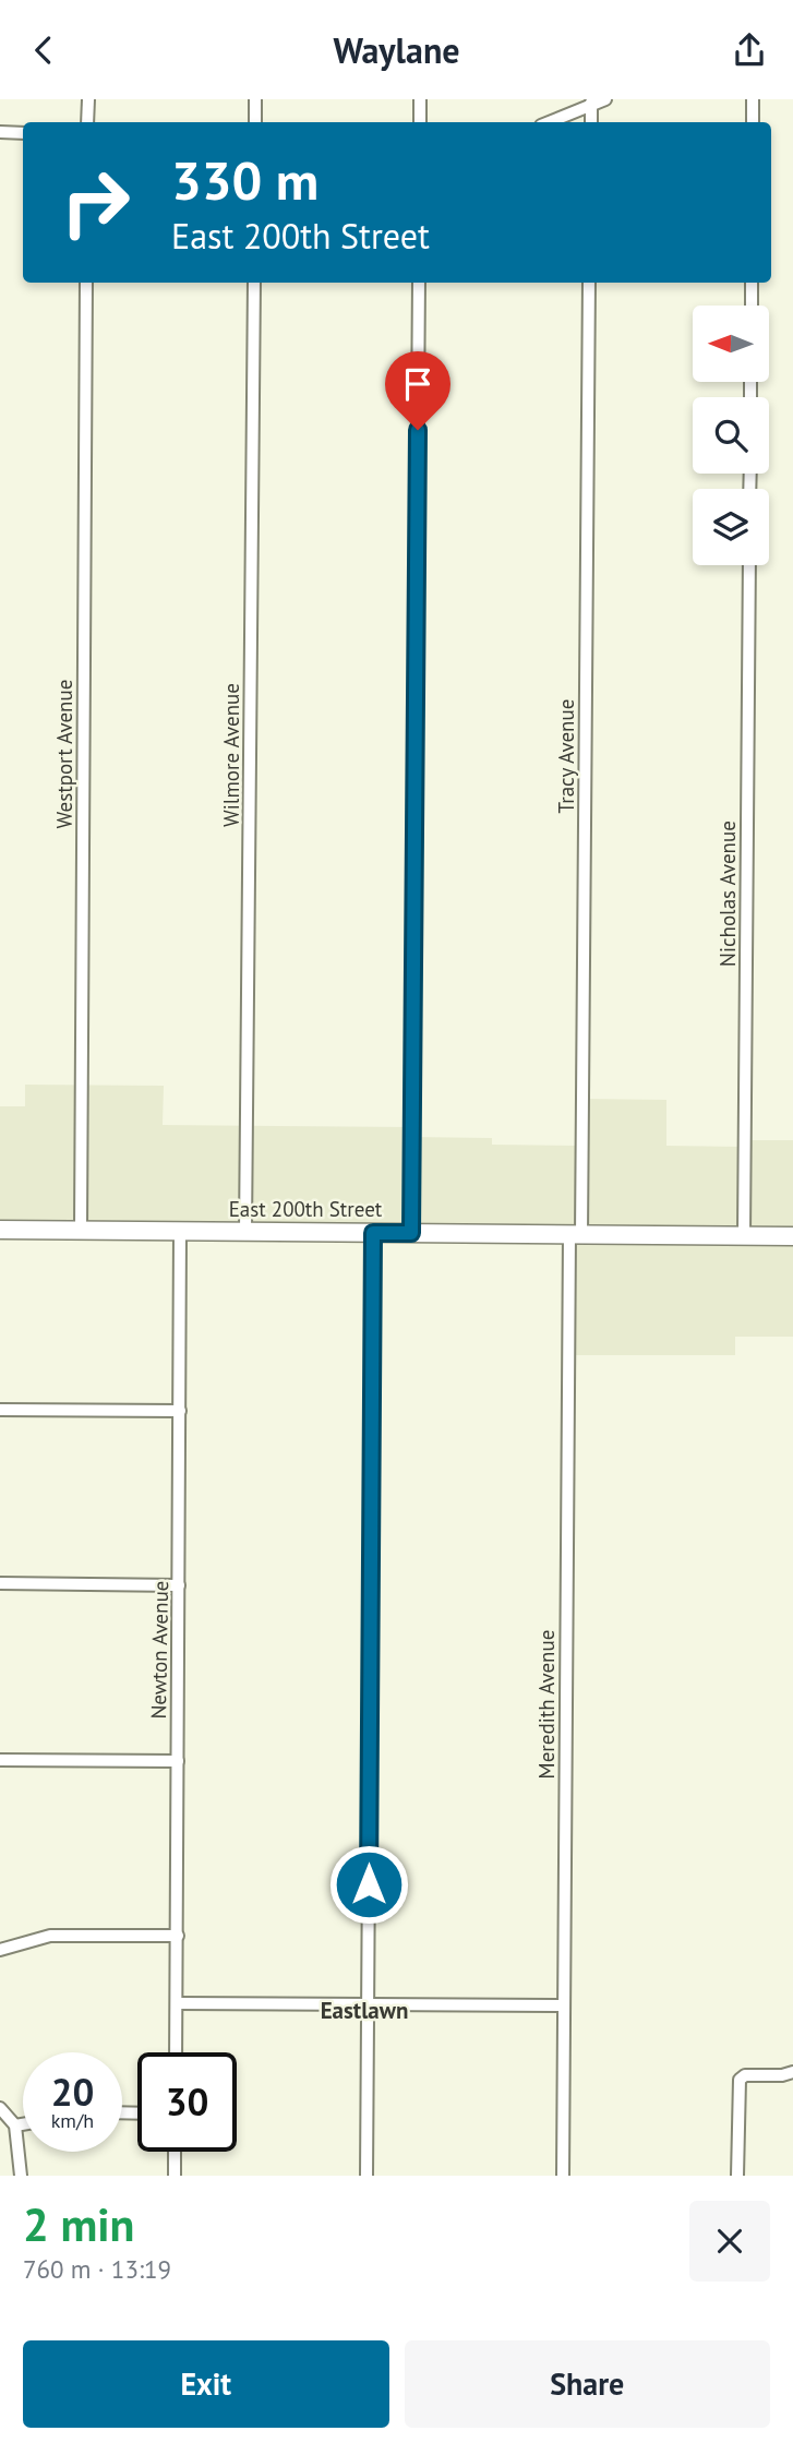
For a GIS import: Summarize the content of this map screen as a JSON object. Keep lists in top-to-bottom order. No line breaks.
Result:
{"streets":{"street":["Westport Avenue","Wilmore Avenue","Tracy Avenue","Nicholas Avenue","East 200th Street","Newton Avenue","Meredith Avenue"]},"crossings":[["Westport Avenue","East 200th Street"],["Wilmore Avenue","East 200th Street"],["Tracy Avenue","East 200th Street"],["Tracy Avenue","Meredith Avenue"],["Nicholas Avenue","East 200th Street"],["East 200th Street","Newton Avenue"],["East 200th Street","Meredith Avenue"]],"districts":["Eastlawn"],"north":"left","page":{"header":"Waylane","turn":["330 m","East 200th Street"],"speed":"20 km/h","limit":"30","heading":["2 min","760 m · 13:19"],"buttons":["Exit","Share"]}}
